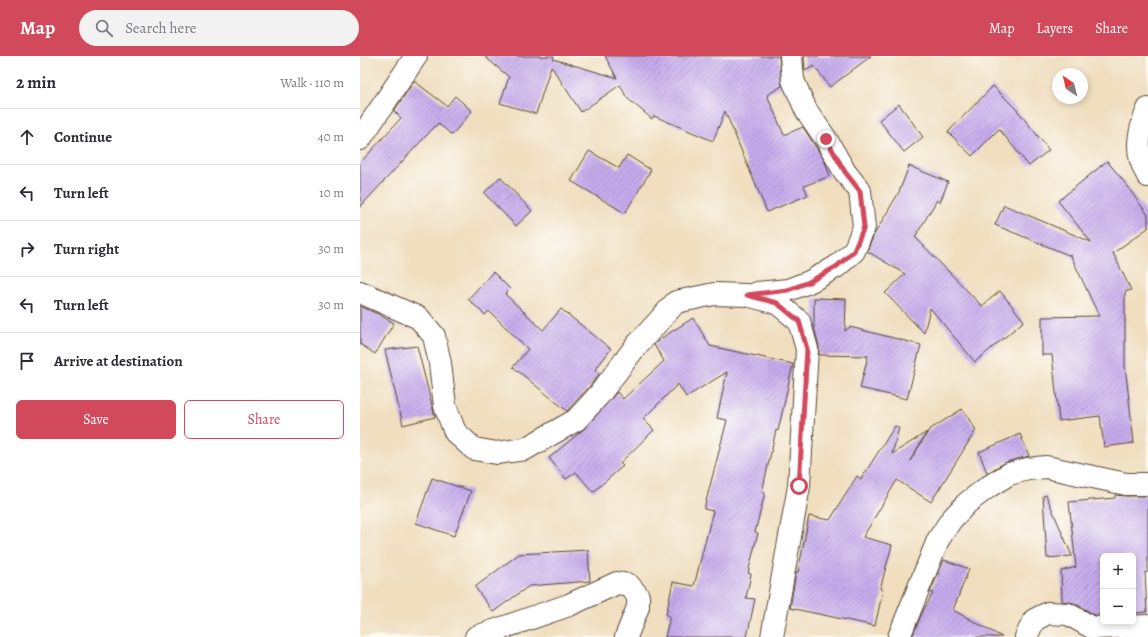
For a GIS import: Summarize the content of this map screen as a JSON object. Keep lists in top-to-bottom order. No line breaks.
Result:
{"north":"top left","page":{"header":"Map","search":"Search here","nav":["Map","Layers","Share"],"heading":["2 min","Walk · 110 m"],"list":[["Continue","40 m"],["Turn left","10 m"],["Turn right","30 m"],["Turn left","30 m"],"Arrive at destination"],"buttons":["Save","Share"],"map_buttons":["+","−"]}}
